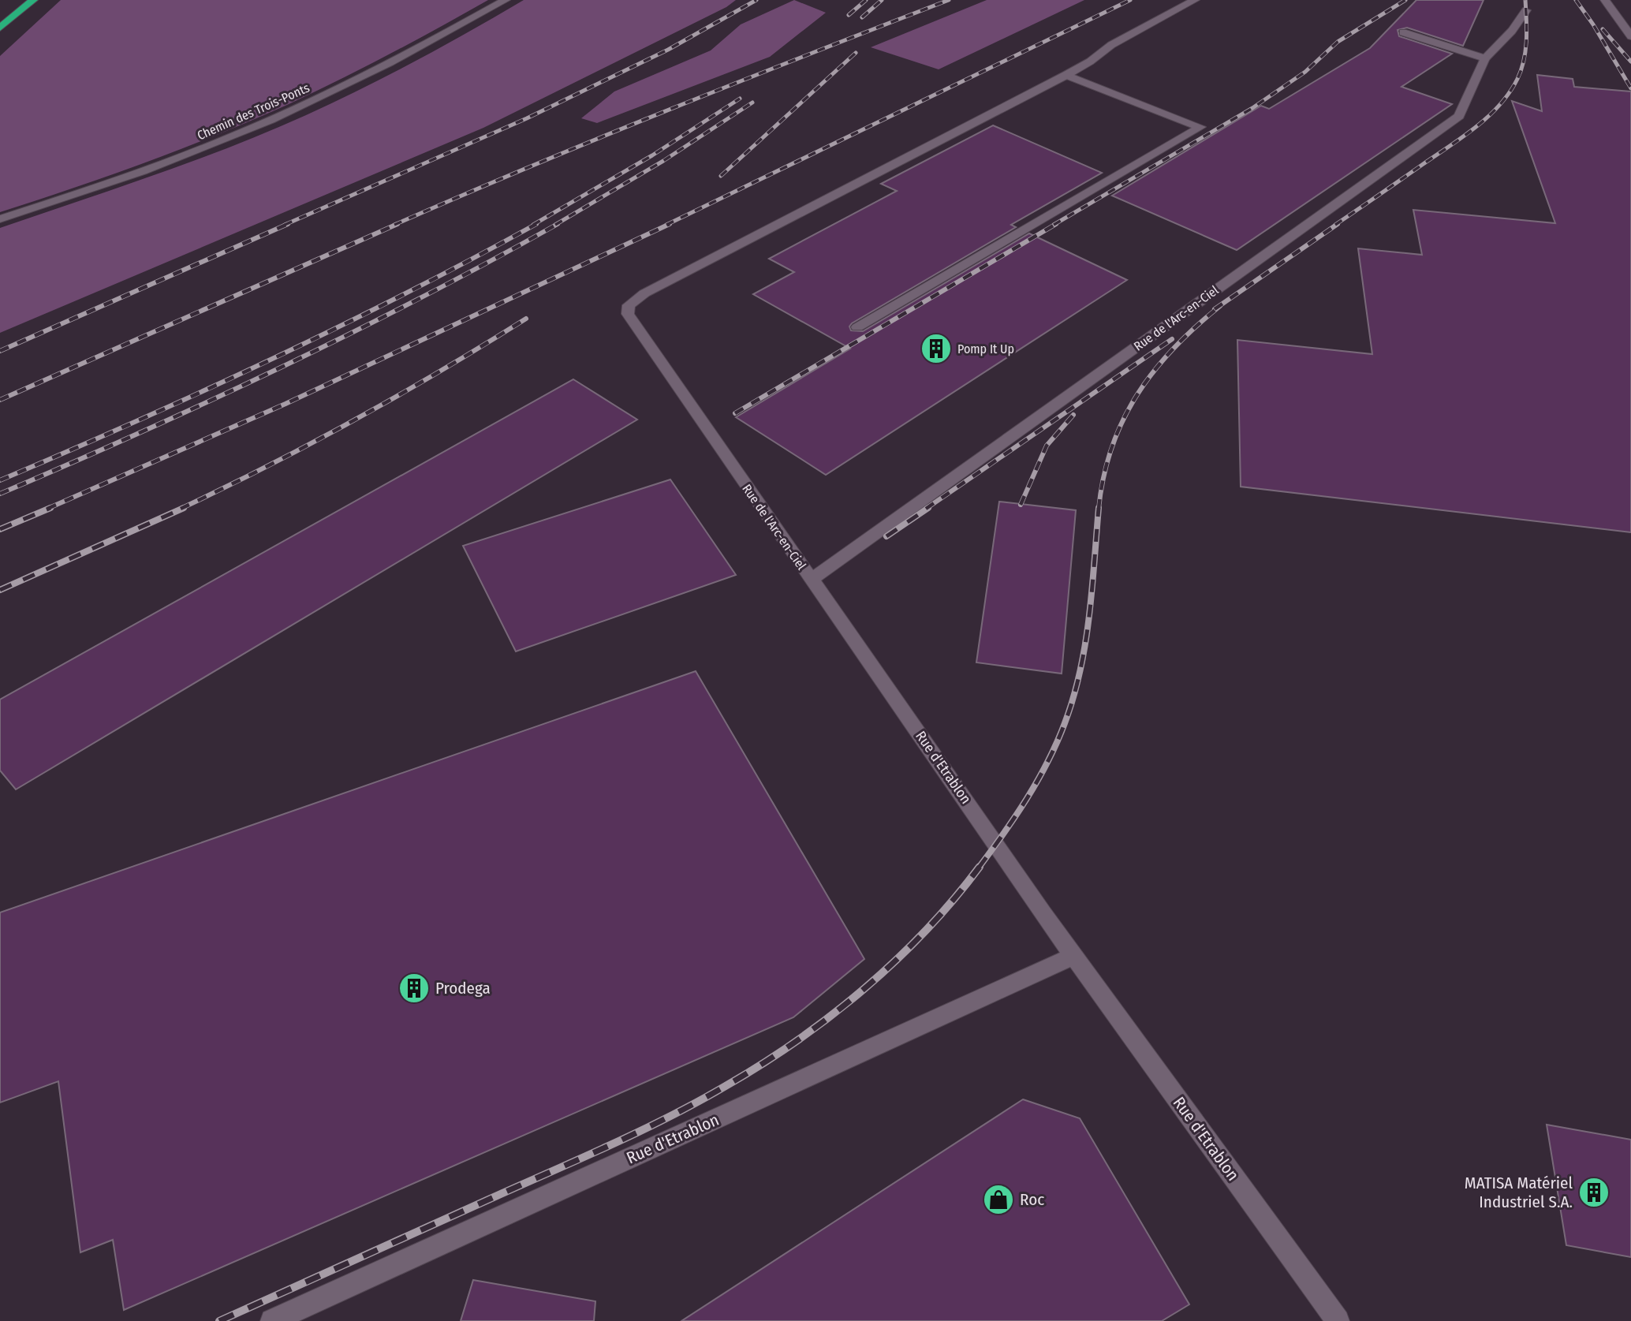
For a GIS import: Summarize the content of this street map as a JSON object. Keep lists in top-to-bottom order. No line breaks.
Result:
{"streets":{"street":["Chemin des Trois-Ponts","Rue de l'Arc-en-Ciel","Rue d'Etrablon"]},"crossings":[["Rue de l'Arc-en-Ciel","Rue d'Etrablon"]],"places":{"building":["Pomp It Up","Prodega","MATISA Matériel Industriel S.A."],"shop":["Roc"]}}
